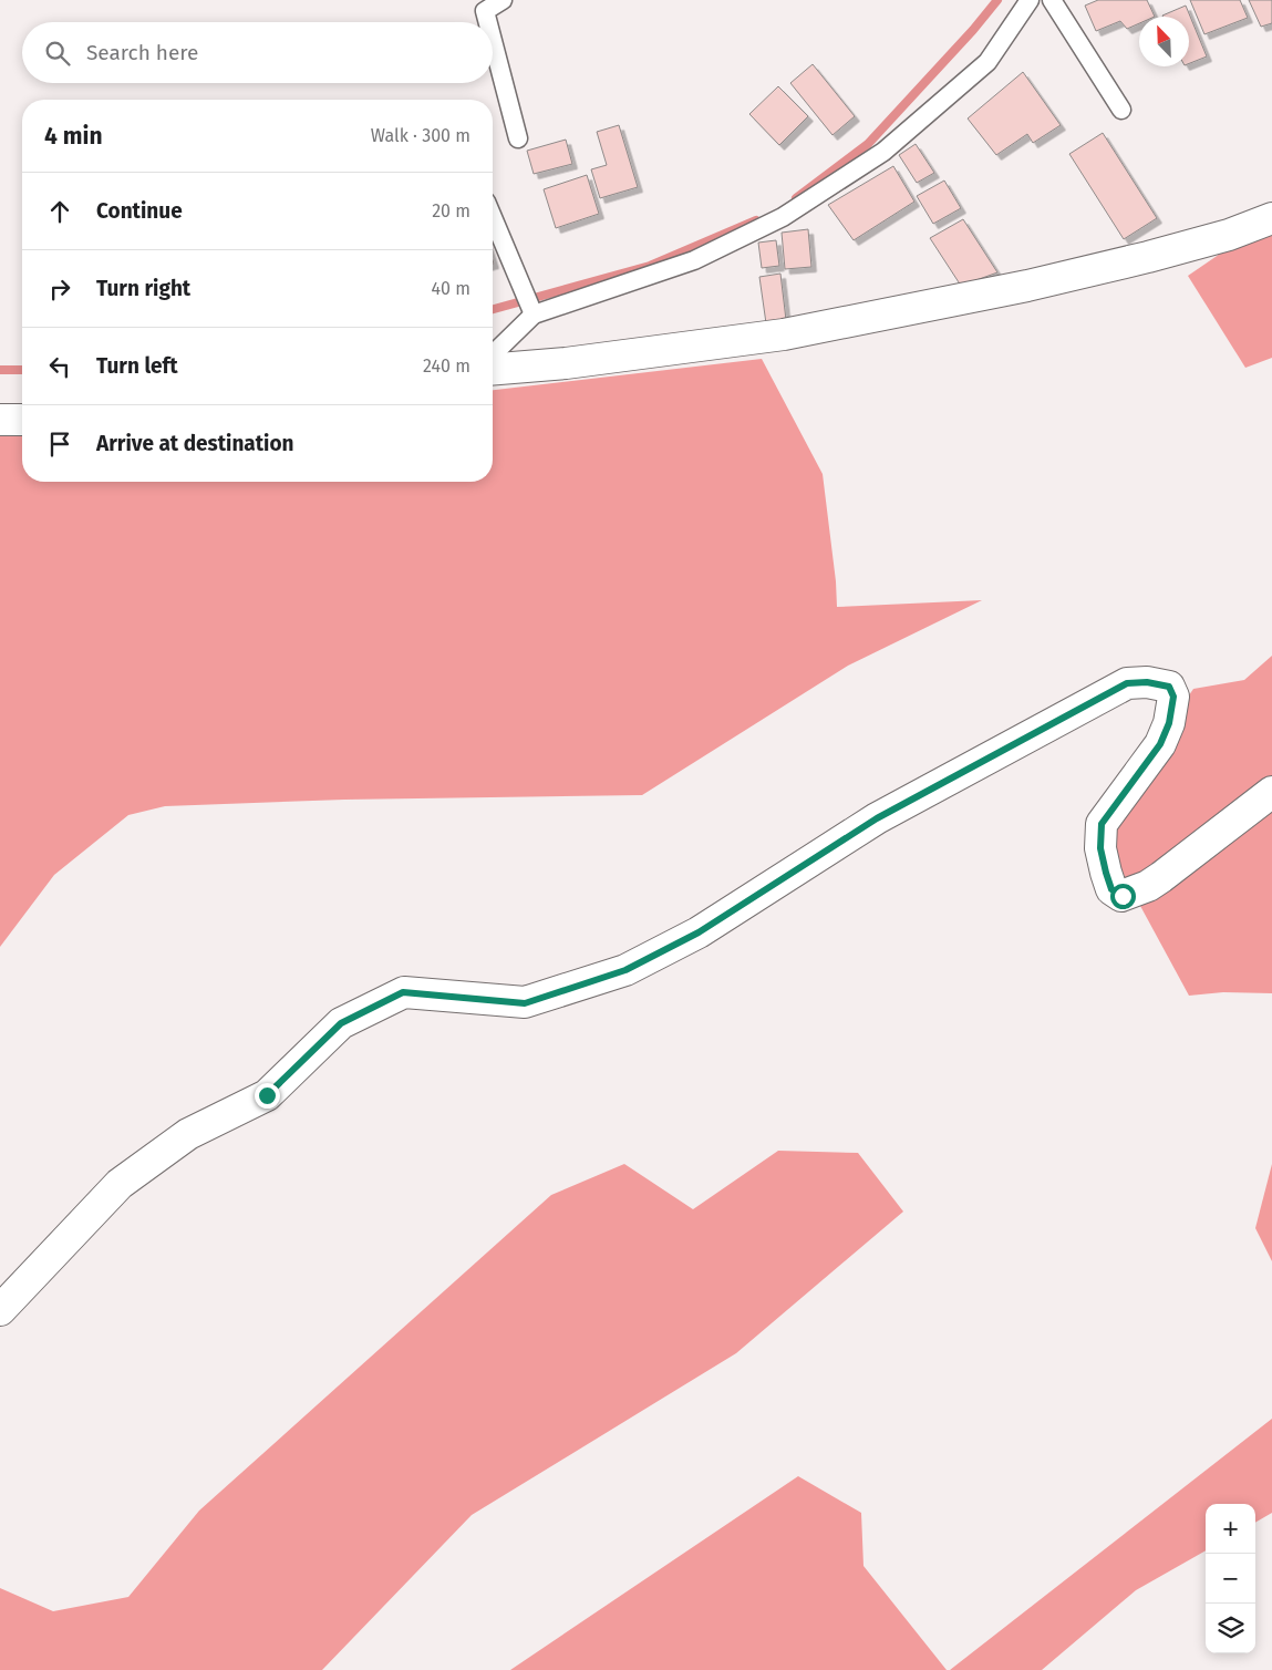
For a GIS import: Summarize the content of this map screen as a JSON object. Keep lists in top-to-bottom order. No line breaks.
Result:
{"north":"top left","page":{"search":"Search here","heading":["4 min","Walk · 300 m"],"list":[["Continue","20 m"],["Turn right","40 m"],["Turn left","240 m"],"Arrive at destination"],"map_buttons":["+","−"]}}
